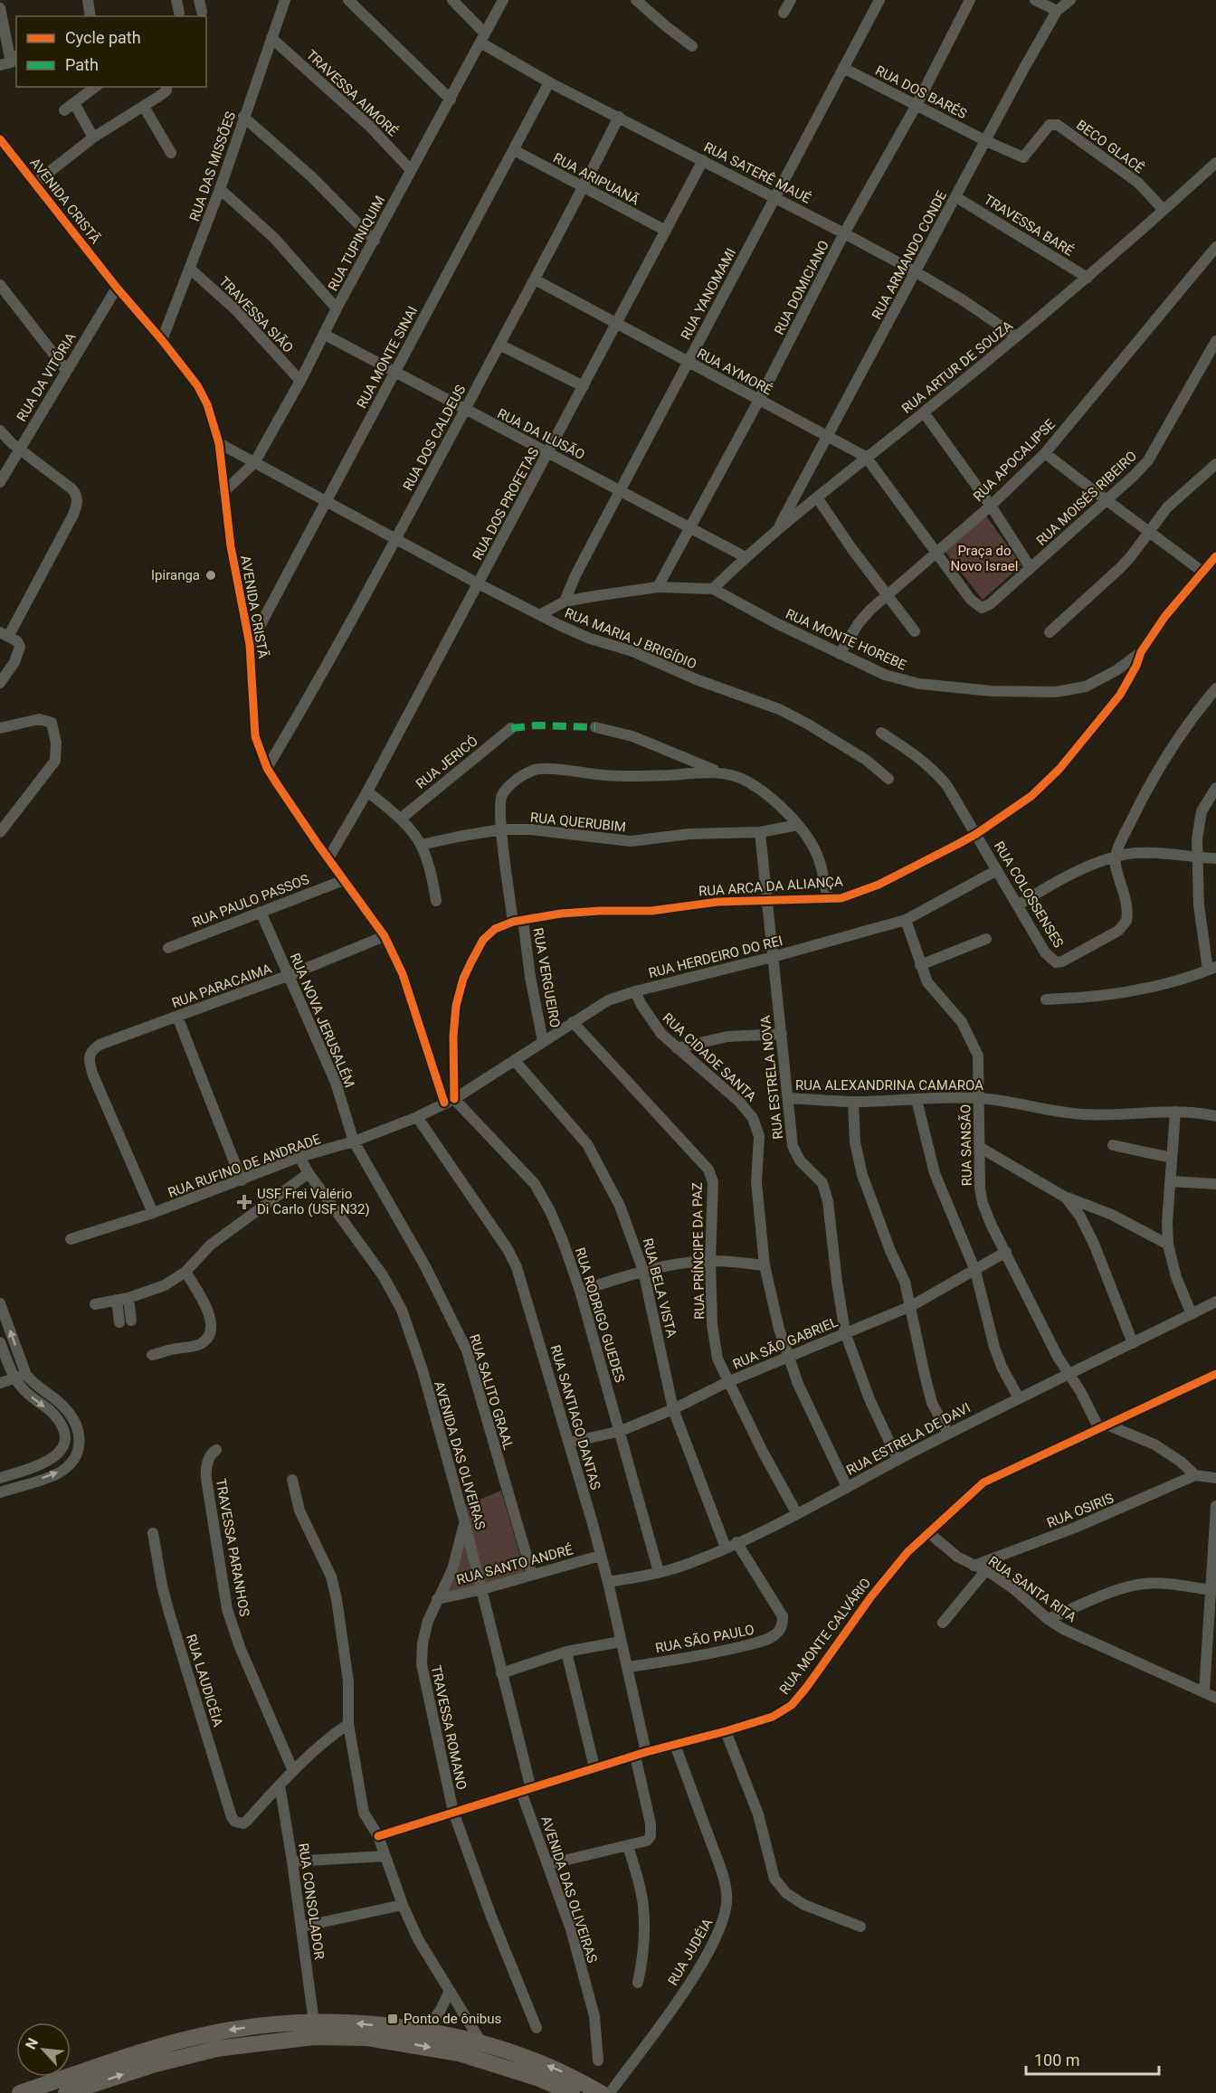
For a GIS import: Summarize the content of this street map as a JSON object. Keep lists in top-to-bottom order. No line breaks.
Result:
{"streets":{"street":["RUA DOS BARÉS","TRAVESSA AIMORÉ","BECO GLACÊ","RUA DAS MISSÕES","RUA SATERÊ MAUÉ","RUA ARIPUANÃ","AVENIDA CRISTÃ","TRAVESSA BARÉ","RUA TUPINIQUIM","RUA ARMANDO CONDE","RUA DOMICIANO","RUA YANOMAMI","TRAVESSA SIÃO","RUA MONTE SINAI","RUA ARTUR DE SOUZA","RUA AYMORÉ","RUA DA VITÓRIA","RUA DA ILUSÃO","RUA DOS CALDEUS","RUA APOCALIPSE","RUA MOISÉS RIBEIRO","RUA DOS PROFETAS","RUA MARIA J BRIGÍDIO","RUA MONTE HOREBE","RUA JERICÓ","RUA QUERUBIM","RUA ARCA DA ALIANÇA","RUA COLOSSENSES","RUA PAULO PASSOS","RUA HERDEIRO DO REI","RUA VERGUEIRO","RUA PARACAIMA","RUA NOVA JERUSALÉM","RUA CIDADE SANTA","RUA ESTRELA NOVA","RUA ALEXANDRINA CAMAROA","RUA SANSÃO","RUA RUFINO DE ANDRADE","RUA PRÍNCIPE DA PAZ","RUA BELA VISTA","RUA RODRIGO GUEDES","RUA SÃO GABRIEL","RUA SALITO GRAAL","RUA SANTIAGO DANTAS","RUA ESTRELA DE DAVI","AVENIDA DAS OLIVEIRAS","RUA OSIRIS","TRAVESSA PARANHOS","RUA SANTO ANDRÉ","RUA SANTA RITA","RUA MONTE CALVÁRIO","RUA SÃO PAULO","RUA LAUDICÉIA","TRAVESSA ROMANO","RUA CONSOLADOR","RUA JUDÉIA"]},"crossings":[["RUA DOS BARÉS","BECO GLACÊ"],["RUA DOS BARÉS","RUA ARMANDO CONDE"],["RUA DOS BARÉS","RUA DOMICIANO"],["RUA DOS BARÉS","RUA YANOMAMI"],["TRAVESSA AIMORÉ","RUA DAS MISSÕES"],["TRAVESSA AIMORÉ","RUA TUPINIQUIM"],["BECO GLACÊ","RUA ARMANDO CONDE"],["BECO GLACÊ","RUA ARTUR DE SOUZA"],["RUA DAS MISSÕES","AVENIDA CRISTÃ"],["RUA DAS MISSÕES","TRAVESSA SIÃO"],["RUA SATERÊ MAUÉ","RUA TUPINIQUIM"],["RUA SATERÊ MAUÉ","RUA ARMANDO CONDE"],["RUA SATERÊ MAUÉ","RUA DOMICIANO"],["RUA SATERÊ MAUÉ","RUA YANOMAMI"],["RUA SATERÊ MAUÉ","RUA MONTE SINAI"],["RUA SATERÊ MAUÉ","RUA ARTUR DE SOUZA"],["RUA SATERÊ MAUÉ","RUA DOS CALDEUS"],["RUA SATERÊ MAUÉ","RUA DOS PROFETAS"],["RUA ARIPUANÃ","RUA MONTE SINAI"],["RUA ARIPUANÃ","RUA DOS CALDEUS"],["RUA ARIPUANÃ","RUA DOS PROFETAS"],["AVENIDA CRISTÃ","RUA TUPINIQUIM"],["AVENIDA CRISTÃ","RUA MONTE SINAI"],["AVENIDA CRISTÃ","RUA DA VITÓRIA"],["AVENIDA CRISTÃ","RUA DOS CALDEUS"],["AVENIDA CRISTÃ","RUA DOS PROFETAS"],["AVENIDA CRISTÃ","RUA MARIA J BRIGÍDIO"],["AVENIDA CRISTÃ","RUA ARCA DA ALIANÇA"],["AVENIDA CRISTÃ","RUA PAULO PASSOS"],["AVENIDA CRISTÃ","RUA HERDEIRO DO REI"],["AVENIDA CRISTÃ","RUA PARACAIMA"],["AVENIDA CRISTÃ","RUA RUFINO DE ANDRADE"],["AVENIDA CRISTÃ","RUA RODRIGO GUEDES"],["TRAVESSA BARÉ","RUA ARMANDO CONDE"],["TRAVESSA BARÉ","RUA ARTUR DE SOUZA"],["RUA TUPINIQUIM","TRAVESSA SIÃO"],["RUA TUPINIQUIM","RUA DA ILUSÃO"],["RUA TUPINIQUIM","RUA MARIA J BRIGÍDIO"],["RUA ARMANDO CONDE","RUA ARTUR DE SOUZA"],["RUA ARMANDO CONDE","RUA AYMORÉ"],["RUA DOMICIANO","RUA AYMORÉ"],["RUA DOMICIANO","RUA DA ILUSÃO"],["RUA DOMICIANO","RUA MONTE HOREBE"],["RUA YANOMAMI","RUA AYMORÉ"],["RUA YANOMAMI","RUA DA ILUSÃO"],["RUA YANOMAMI","RUA MONTE HOREBE"],["RUA MONTE SINAI","RUA DA ILUSÃO"],["RUA MONTE SINAI","RUA MARIA J BRIGÍDIO"],["RUA ARTUR DE SOUZA","RUA AYMORÉ"],["RUA ARTUR DE SOUZA","RUA DA ILUSÃO"],["RUA ARTUR DE SOUZA","RUA MONTE HOREBE"],["RUA AYMORÉ","RUA DOS CALDEUS"],["RUA AYMORÉ","RUA DOS PROFETAS"],["RUA DA ILUSÃO","RUA DOS CALDEUS"],["RUA DA ILUSÃO","RUA DOS PROFETAS"],["RUA DOS CALDEUS","RUA MARIA J BRIGÍDIO"],["RUA APOCALIPSE","RUA MOISÉS RIBEIRO"],["RUA APOCALIPSE","RUA MONTE HOREBE"],["RUA DOS PROFETAS","RUA MARIA J BRIGÍDIO"],["RUA MARIA J BRIGÍDIO","RUA MONTE HOREBE"],["RUA MONTE HOREBE","RUA ARCA DA ALIANÇA"],["RUA QUERUBIM","RUA VERGUEIRO"],["RUA QUERUBIM","RUA ESTRELA NOVA"],["RUA ARCA DA ALIANÇA","RUA COLOSSENSES"],["RUA ARCA DA ALIANÇA","RUA HERDEIRO DO REI"],["RUA ARCA DA ALIANÇA","RUA VERGUEIRO"],["RUA ARCA DA ALIANÇA","RUA ESTRELA NOVA"],["RUA ARCA DA ALIANÇA","RUA RUFINO DE ANDRADE"],["RUA ARCA DA ALIANÇA","RUA RODRIGO GUEDES"],["RUA COLOSSENSES","RUA HERDEIRO DO REI"],["RUA PAULO PASSOS","RUA NOVA JERUSALÉM"],["RUA HERDEIRO DO REI","RUA VERGUEIRO"],["RUA HERDEIRO DO REI","RUA CIDADE SANTA"],["RUA HERDEIRO DO REI","RUA ESTRELA NOVA"],["RUA HERDEIRO DO REI","RUA SANSÃO"],["RUA HERDEIRO DO REI","RUA RUFINO DE ANDRADE"],["RUA HERDEIRO DO REI","RUA PRÍNCIPE DA PAZ"],["RUA HERDEIRO DO REI","RUA BELA VISTA"],["RUA HERDEIRO DO REI","RUA RODRIGO GUEDES"],["RUA PARACAIMA","RUA NOVA JERUSALÉM"],["RUA PARACAIMA","RUA RUFINO DE ANDRADE"],["RUA NOVA JERUSALÉM","RUA RUFINO DE ANDRADE"],["RUA NOVA JERUSALÉM","RUA SALITO GRAAL"],["RUA CIDADE SANTA","RUA SÃO GABRIEL"],["RUA CIDADE SANTA","RUA ESTRELA DE DAVI"],["RUA ESTRELA NOVA","RUA ALEXANDRINA CAMAROA"],["RUA ESTRELA NOVA","RUA SÃO GABRIEL"],["RUA ESTRELA NOVA","RUA ESTRELA DE DAVI"],["RUA ALEXANDRINA CAMAROA","RUA SANSÃO"],["RUA SANSÃO","RUA SÃO GABRIEL"],["RUA SANSÃO","RUA ESTRELA DE DAVI"],["RUA SANSÃO","RUA MONTE CALVÁRIO"],["RUA RUFINO DE ANDRADE","RUA RODRIGO GUEDES"],["RUA RUFINO DE ANDRADE","RUA SALITO GRAAL"],["RUA RUFINO DE ANDRADE","RUA SANTIAGO DANTAS"],["RUA RUFINO DE ANDRADE","AVENIDA DAS OLIVEIRAS"],["RUA PRÍNCIPE DA PAZ","RUA SÃO GABRIEL"],["RUA PRÍNCIPE DA PAZ","RUA ESTRELA DE DAVI"],["RUA BELA VISTA","RUA SÃO GABRIEL"],["RUA BELA VISTA","RUA ESTRELA DE DAVI"],["RUA RODRIGO GUEDES","RUA SÃO GABRIEL"],["RUA RODRIGO GUEDES","RUA ESTRELA DE DAVI"],["RUA SÃO GABRIEL","RUA SANTIAGO DANTAS"],["RUA SALITO GRAAL","RUA SANTO ANDRÉ"],["RUA SANTIAGO DANTAS","RUA ESTRELA DE DAVI"],["RUA SANTIAGO DANTAS","RUA SANTO ANDRÉ"],["RUA SANTIAGO DANTAS","RUA MONTE CALVÁRIO"],["RUA SANTIAGO DANTAS","RUA SÃO PAULO"],["RUA ESTRELA DE DAVI","RUA SÃO PAULO"],["AVENIDA DAS OLIVEIRAS","RUA SANTO ANDRÉ"],["AVENIDA DAS OLIVEIRAS","RUA MONTE CALVÁRIO"],["AVENIDA DAS OLIVEIRAS","TRAVESSA ROMANO"],["RUA OSIRIS","RUA SANTA RITA"],["RUA SANTO ANDRÉ","TRAVESSA ROMANO"],["RUA SANTA RITA","RUA MONTE CALVÁRIO"],["RUA MONTE CALVÁRIO","TRAVESSA ROMANO"],["RUA MONTE CALVÁRIO","RUA JUDÉIA"],["RUA LAUDICÉIA","RUA CONSOLADOR"]],"parks":["Praça do Novo Israel"],"places":{"other":["Ipiranga"],"health":["USF Frei Valério Di Carlo (USF N32)"],"transit":["Ponto de ônibus"]},"legend":["Cycle path","Path"],"scale_bar":"100 m","north":"top left"}
